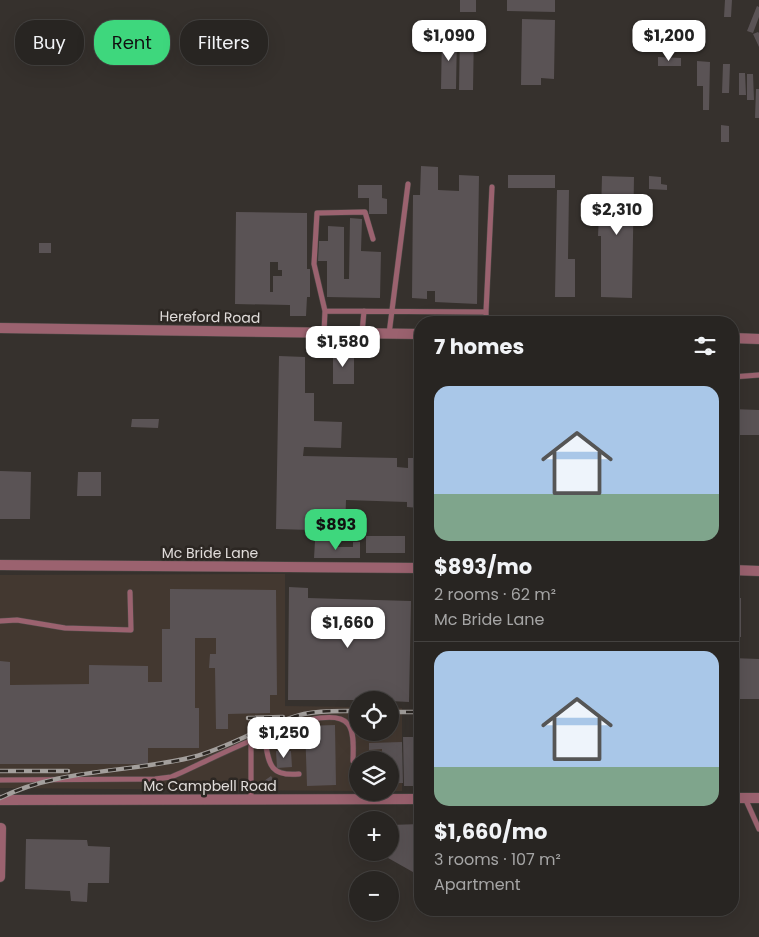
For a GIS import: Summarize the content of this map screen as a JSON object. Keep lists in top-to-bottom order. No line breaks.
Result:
{"streets":{"street":["Hereford Road","Mc Bride Lane","Mc Campbell Road"]},"page":{"price":["$1,090","$1,200","$2,310","$1,580","$893","$1,660","$1,250"],"chip":["Buy","Rent","Filters"],"heading":"7 homes","list":[{"name":"$893/mo","note":"2 rooms · 62 m² · Mc Bride Lane"},{"name":"$1,660/mo","note":"3 rooms · 107 m² · Apartment"}],"map_buttons":["+","−"]}}
